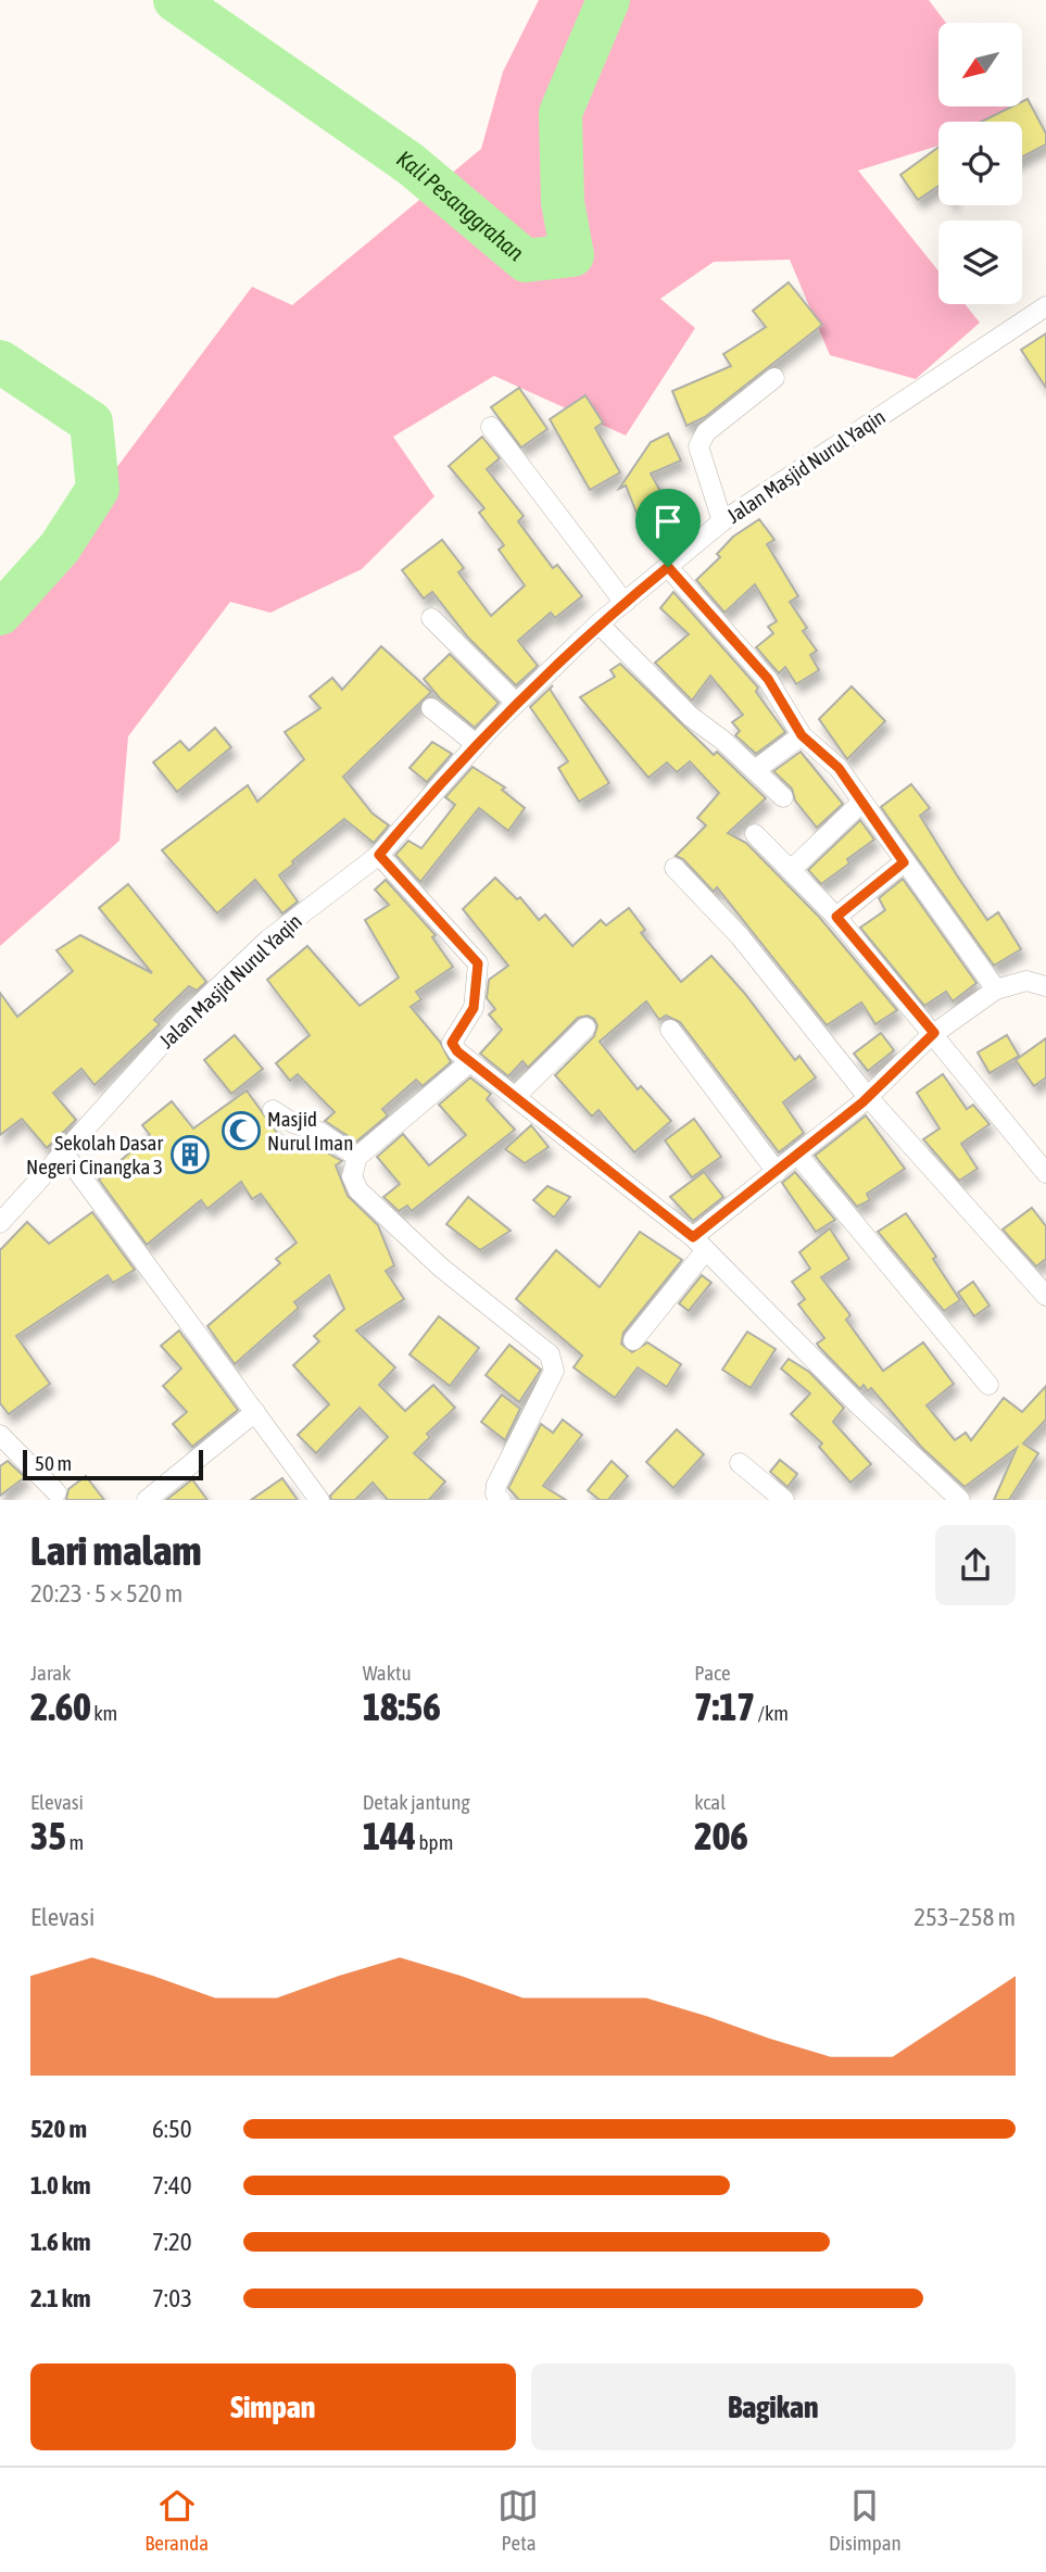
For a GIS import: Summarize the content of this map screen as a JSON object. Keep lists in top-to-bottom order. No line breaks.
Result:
{"streets":{"street":["Jalan Masjid Nurul Yaqin"]},"water":["Kali Pesanggrahan"],"places":{"mosque":["Masjid Nurul Iman"],"building":["Sekolah Dasar Negeri Cinangka 3"]},"scale_bar":"50 m","north":"bottom left","page":{"scale":"50 m","heading":["Lari malam","20:23 · 5 × 520 m"],"stats":[["Jarak","2.60 km"],["Waktu","18:56"],["Pace","7:17 /km"],["Elevasi","35 m"],["Detak jantung","144 bpm"],["kcal","206"]],"chart":["Elevasi","253–258 m"],"list":[{"name":"520 m","note":"6:50"},{"name":"1.0 km","note":"7:40"},{"name":"1.6 km","note":"7:20"},{"name":"2.1 km","note":"7:03"}],"buttons":["Simpan","Bagikan"],"tabs":["Beranda","Peta","Disimpan"]}}
